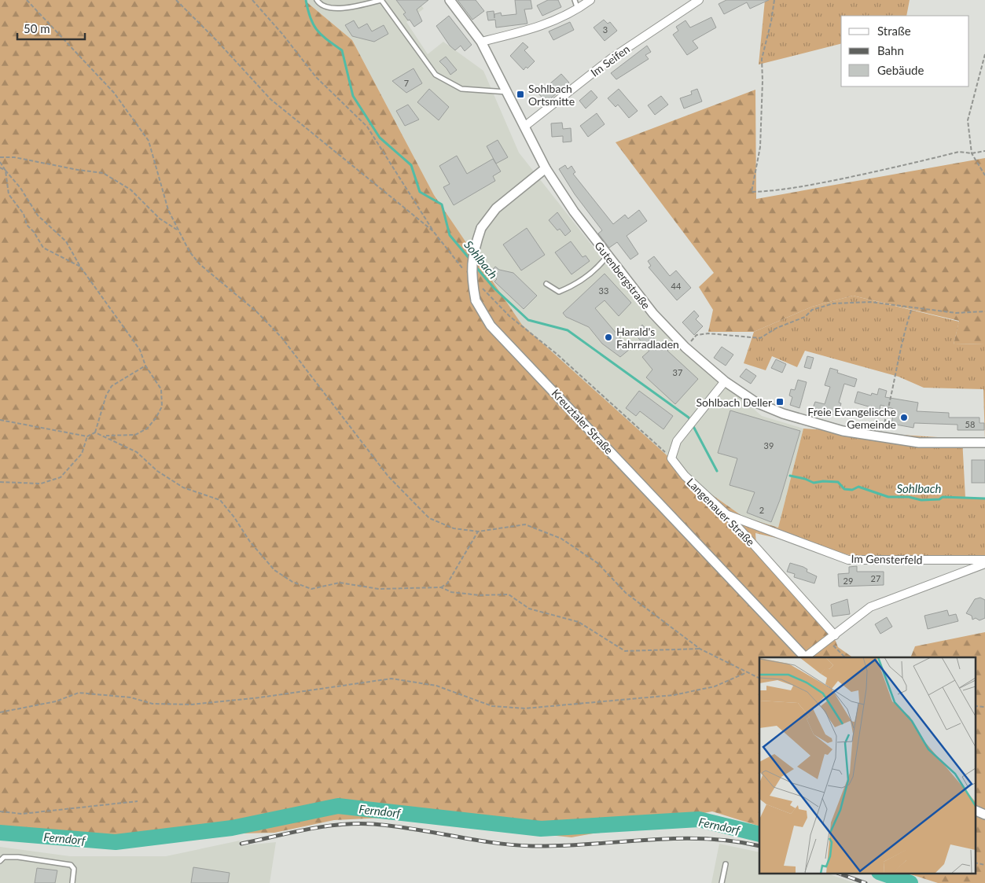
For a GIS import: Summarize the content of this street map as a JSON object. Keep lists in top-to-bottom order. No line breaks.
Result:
{"streets":{"street":["Im Seifen","Gutenbergstraße","Kreuztaler Straße","Langenauer Straße","Im Gensterfeld"]},"crossings":[["Im Seifen","Gutenbergstraße"],["Gutenbergstraße","Kreuztaler Straße"],["Langenauer Straße","Im Gensterfeld"]],"water":["Sohlbach","Ferndorf"],"places":{"transit":["Sohlbach Ortsmitte","Sohlbach Deller"],"other":["Harald's Fahrradladen","Freie Evangelische Gemeinde"]},"house_numbers":["3","7","44","33","37","58","39","2","27","29"],"legend":["Straße","Bahn","Gebäude"],"scale_bar":"50 m"}
